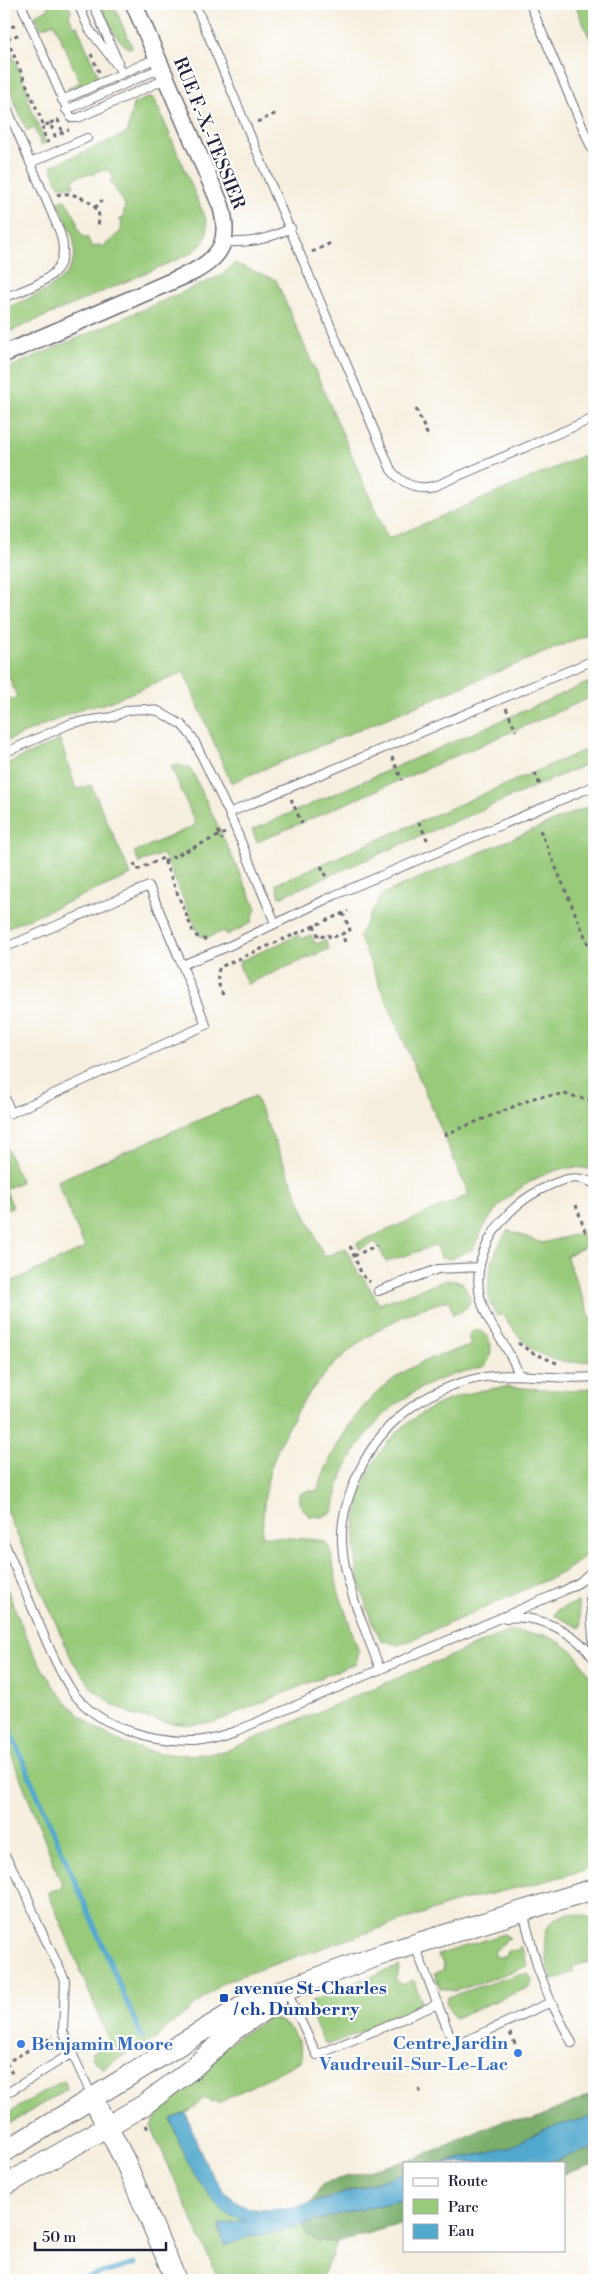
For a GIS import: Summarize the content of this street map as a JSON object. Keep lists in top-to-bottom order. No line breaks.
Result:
{"streets":{"street":["RUE F.-X.-TESSIER"]},"places":{"transit":["avenue St-Charles / ch. Dumberry"],"other":["Benjamin Moore","Centre Jardin Vaudreuil-Sur-Le-Lac"]},"legend":["Route","Parc","Eau"],"scale_bar":"50 m"}
